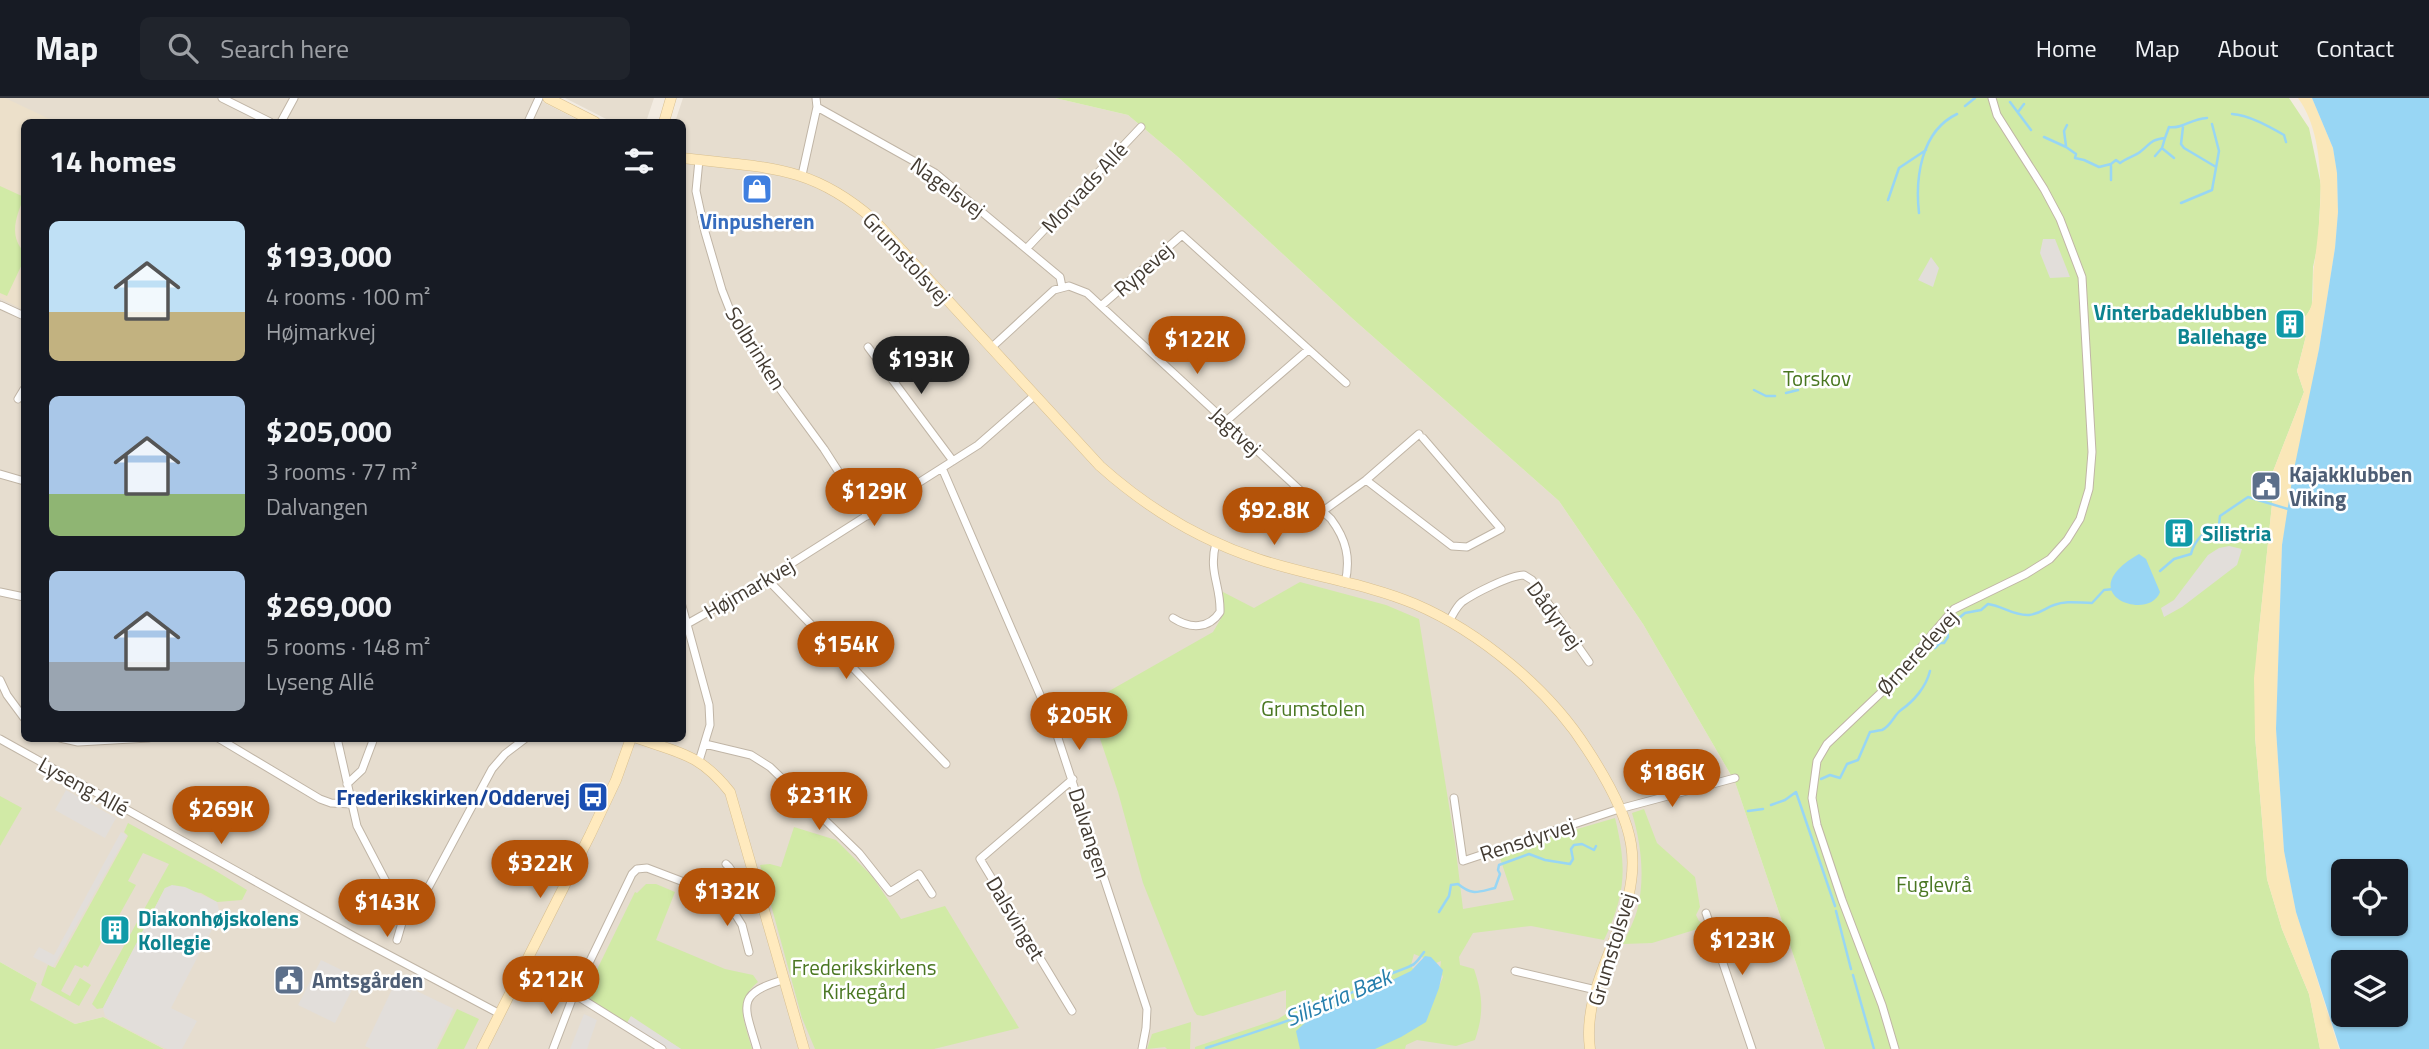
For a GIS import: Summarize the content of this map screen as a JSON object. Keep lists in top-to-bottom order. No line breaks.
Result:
{"streets":{"street":["Nagelsvej","Morvads Allé","Grumstolsvej","Rypevej","Solbrinken","Jagtvej","Højmarkvej","Dådyrvej","Ørneredevej","Lyseng Allé","Dalvangen","Rensdyrvej","Dalsvinget"]},"crossings":[["Nagelsvej","Morvads Allé"],["Nagelsvej","Jagtvej"],["Grumstolsvej","Solbrinken"],["Grumstolsvej","Jagtvej"],["Grumstolsvej","Højmarkvej"],["Grumstolsvej","Dådyrvej"],["Grumstolsvej","Rensdyrvej"],["Rypevej","Jagtvej"],["Solbrinken","Højmarkvej"],["Højmarkvej","Dalvangen"],["Dalvangen","Dalsvinget"]],"water":["Silistria Bæk"],"parks":["Torskov","Grumstolen","Fuglevrå","Frederikskirkens Kirkegård"],"places":{"shop":["Vinpusheren"],"building":["Vinterbadeklubben Ballehage","Silistria","Diakonhøjskolens Kollegie"],"public building":["Kajakklubben Viking","Amtsgården"],"bus stop":["Frederikskirken/Oddervej"]},"page":{"header":"Map","search":"Search here","nav":["Home","Map","About","Contact"],"heading":"14 homes","list":[{"name":"$193,000","note":"4 rooms · 100 m² · Højmarkvej"},{"name":"$205,000","note":"3 rooms · 77 m² · Dalvangen"},{"name":"$269,000","note":"5 rooms · 148 m² · Lyseng Allé"}],"price":["$122K","$193K","$129K","$92.8K","$154K","$205K","$186K","$231K","$269K","$322K","$132K","$143K","$123K","$212K"]}}
